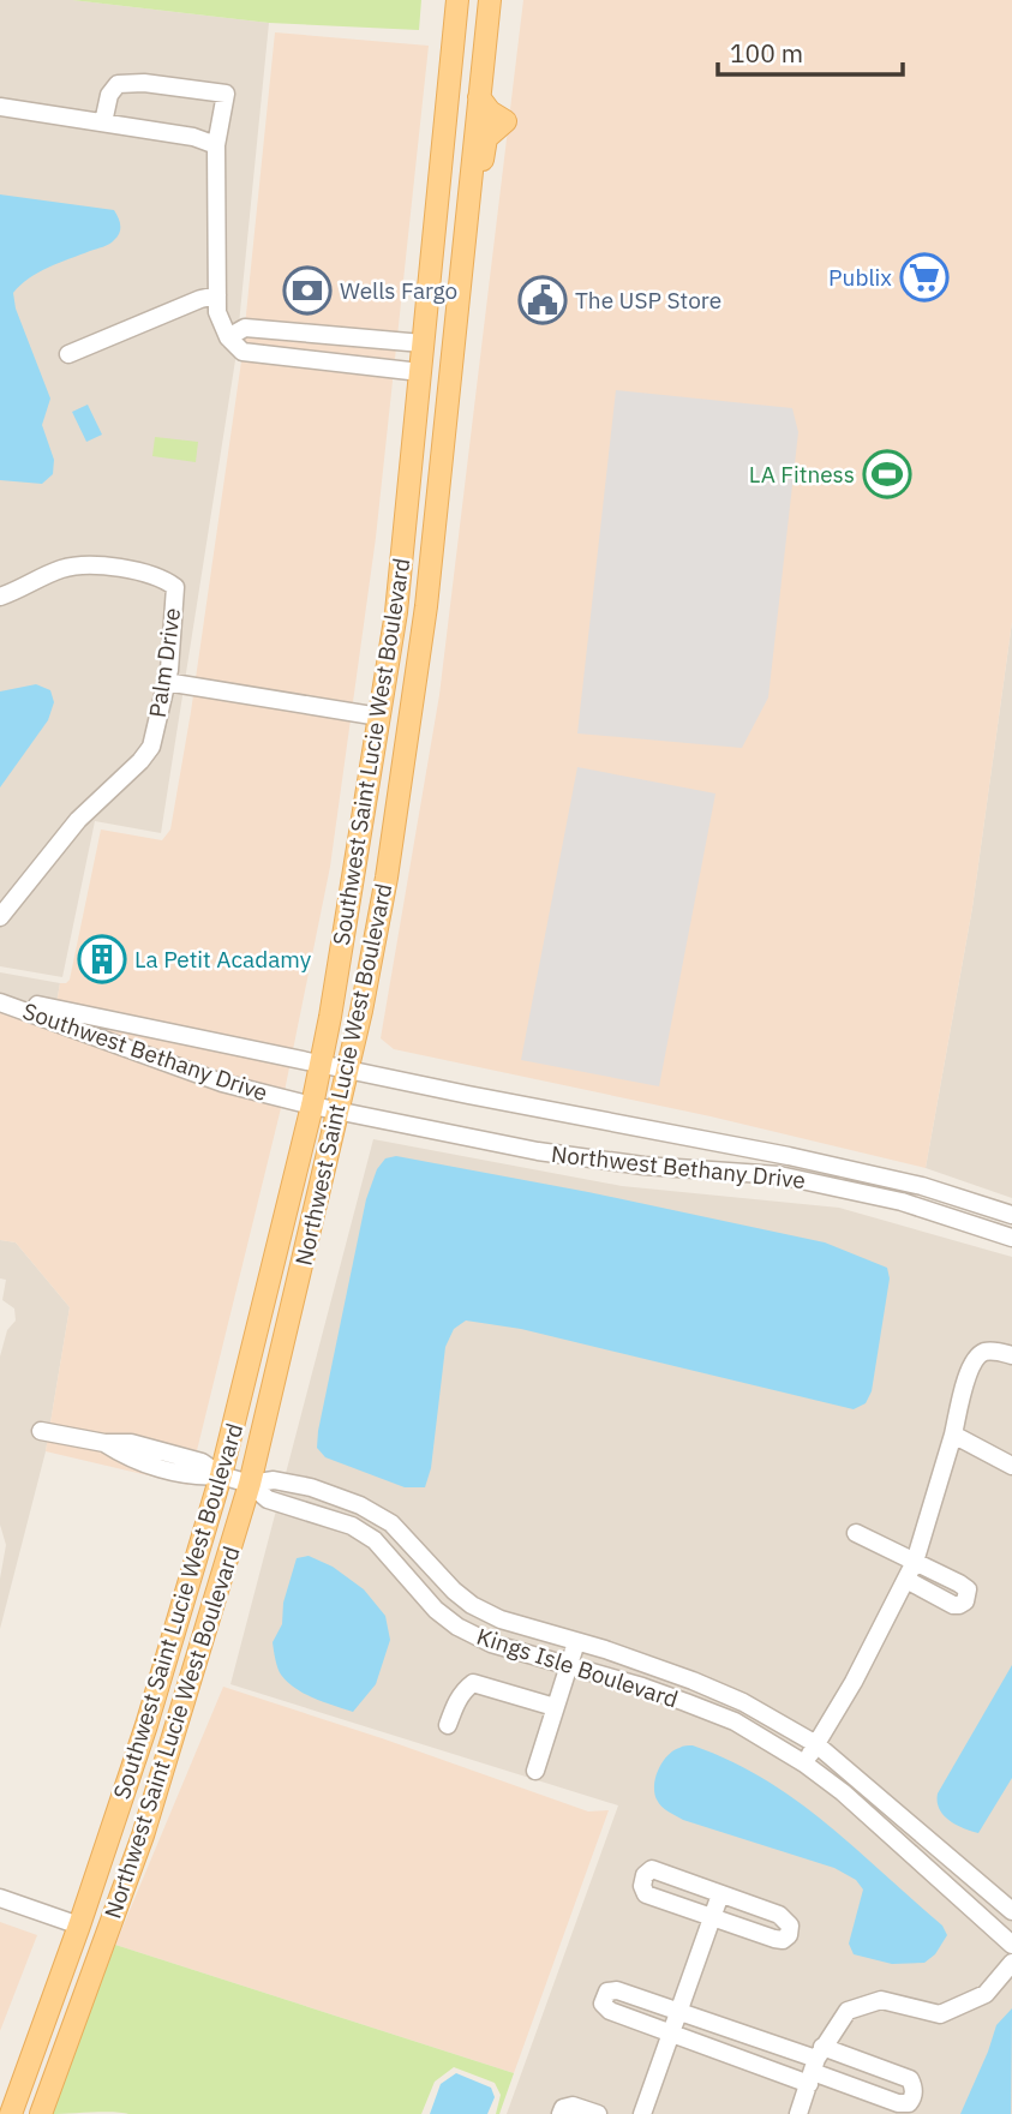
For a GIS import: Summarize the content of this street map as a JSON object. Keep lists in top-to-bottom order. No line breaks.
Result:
{"streets":{"main road":["Southwest Saint Lucie West Boulevard","Northwest Saint Lucie West Boulevard"],"street":["Palm Drive","Southwest Bethany Drive","Northwest Bethany Drive","Kings Isle Boulevard"]},"crossings":[["Southwest Saint Lucie West Boulevard","Southwest Bethany Drive"],["Southwest Bethany Drive","Northwest Saint Lucie West Boulevard"],["Southwest Bethany Drive","Northwest Bethany Drive"],["Northwest Saint Lucie West Boulevard","Northwest Bethany Drive"],["Northwest Saint Lucie West Boulevard","Kings Isle Boulevard"]],"places":{"supermarket":["Publix"],"bank":["Wells Fargo"],"public building":["The USP Store"],"sports":["LA Fitness"],"building":["La Petit Acadamy"]},"scale_bar":"100 m"}
